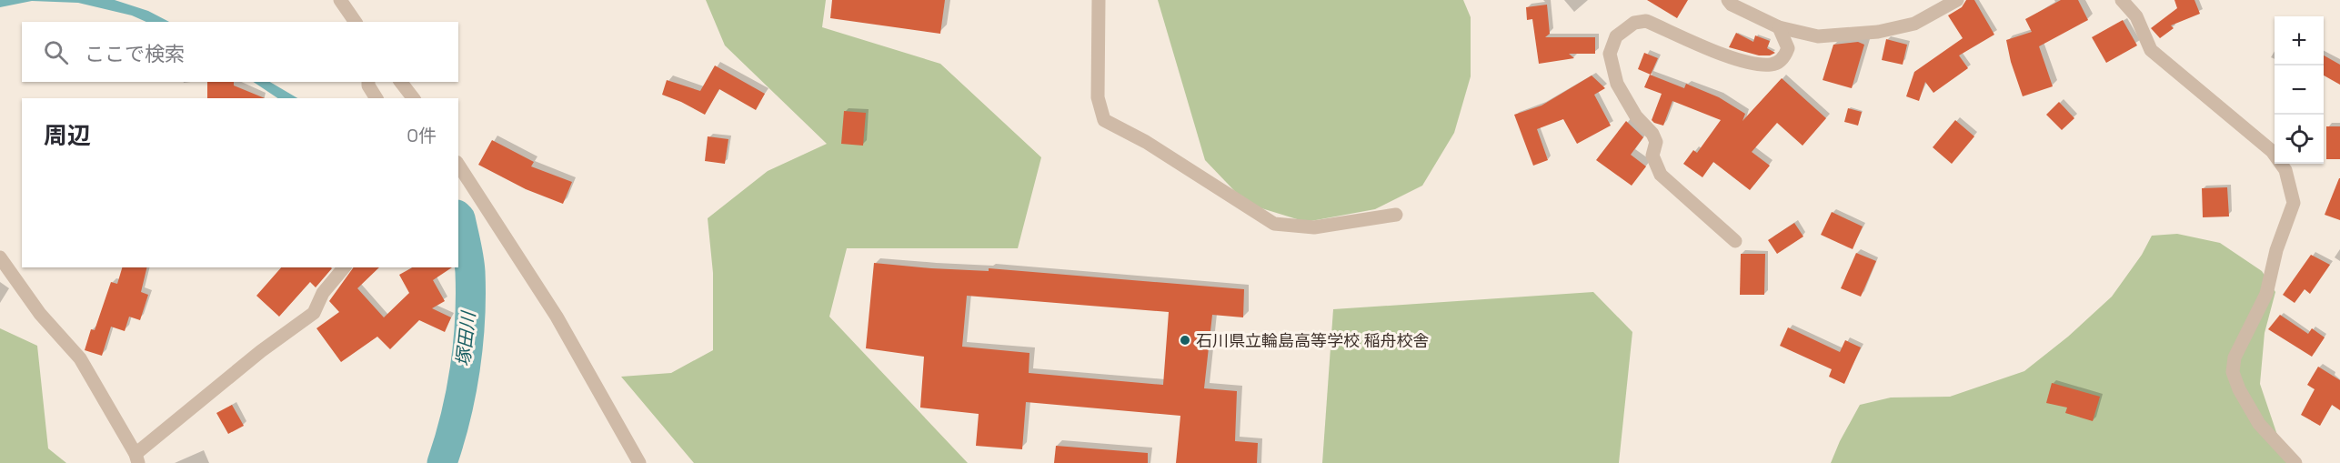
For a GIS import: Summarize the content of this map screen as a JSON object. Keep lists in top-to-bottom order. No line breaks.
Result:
{"water":["塚田川"],"places":["石川県立輪島高等学校 稲舟校舎"],"page":{"map_buttons":["+","−"],"search":"ここで検索","heading":["周辺","0件"]}}
